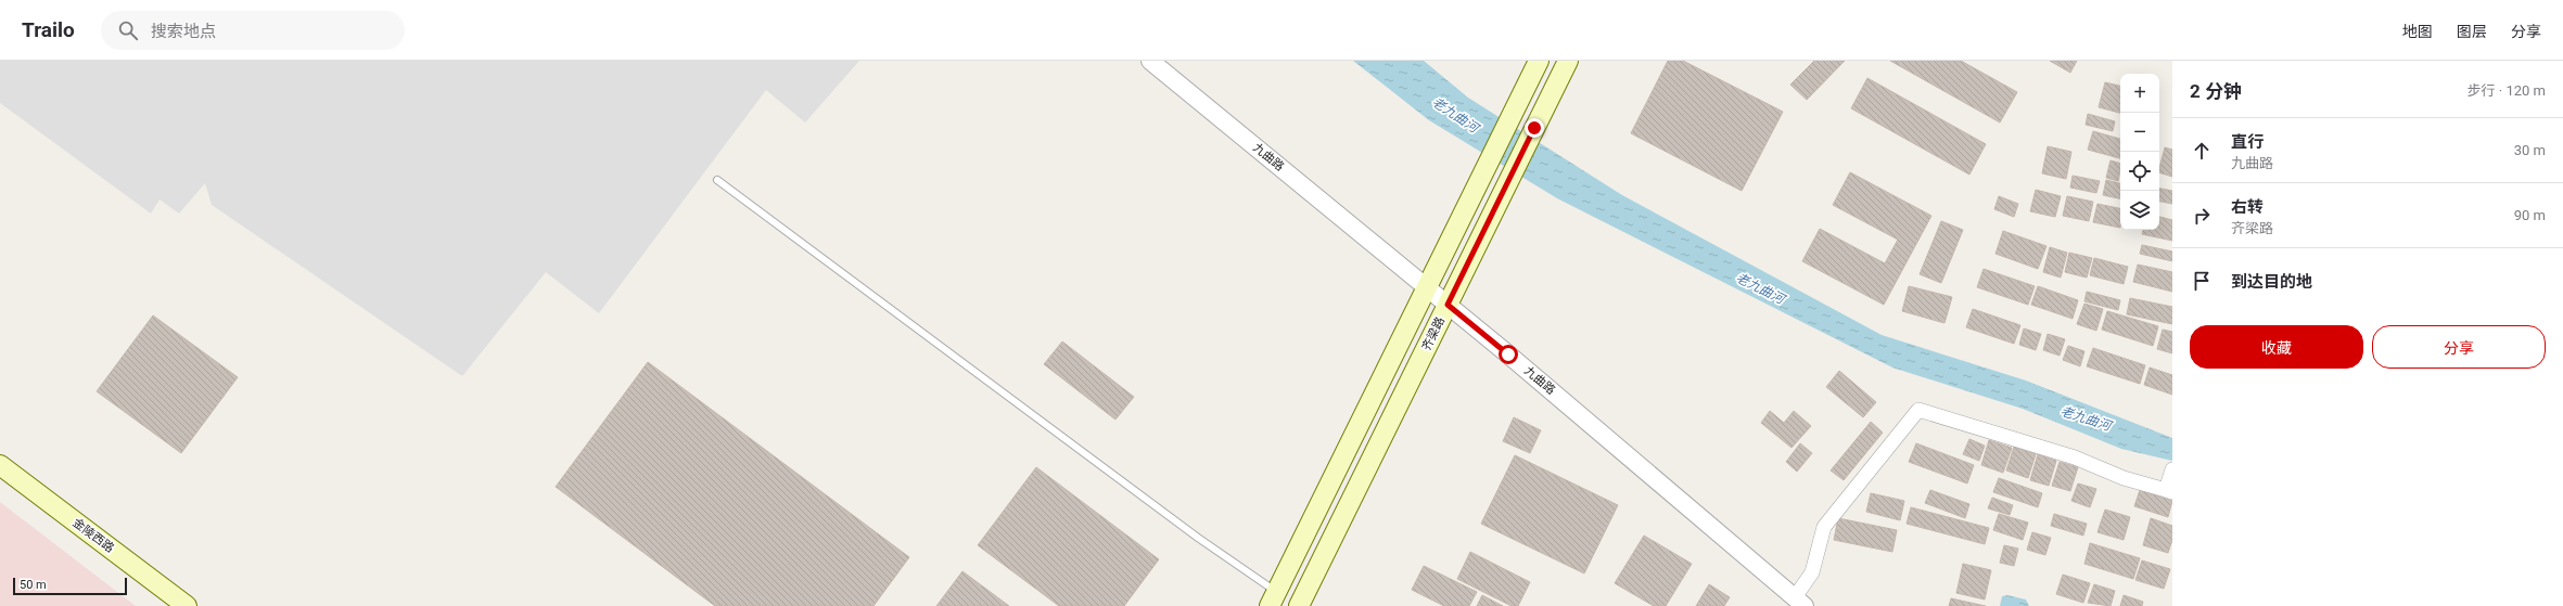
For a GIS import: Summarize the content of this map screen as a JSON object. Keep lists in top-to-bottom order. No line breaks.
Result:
{"streets":{"main road":["齐梁路","金陵西路"],"street":["九曲路"]},"crossings":[["九曲路","齐梁路"]],"water":["老九曲河"],"scale_bar":"50 m","page":{"header":"Trailo","search":"搜索地点","nav":["地图","图层","分享"],"heading":["2 分钟","步行 · 120 m"],"map_buttons":["+","−"],"list":[["直行","九曲路","30 m"],["右转","齐梁路","90 m"],"到达目的地"],"buttons":["收藏","分享"],"scale":"50 m"}}
